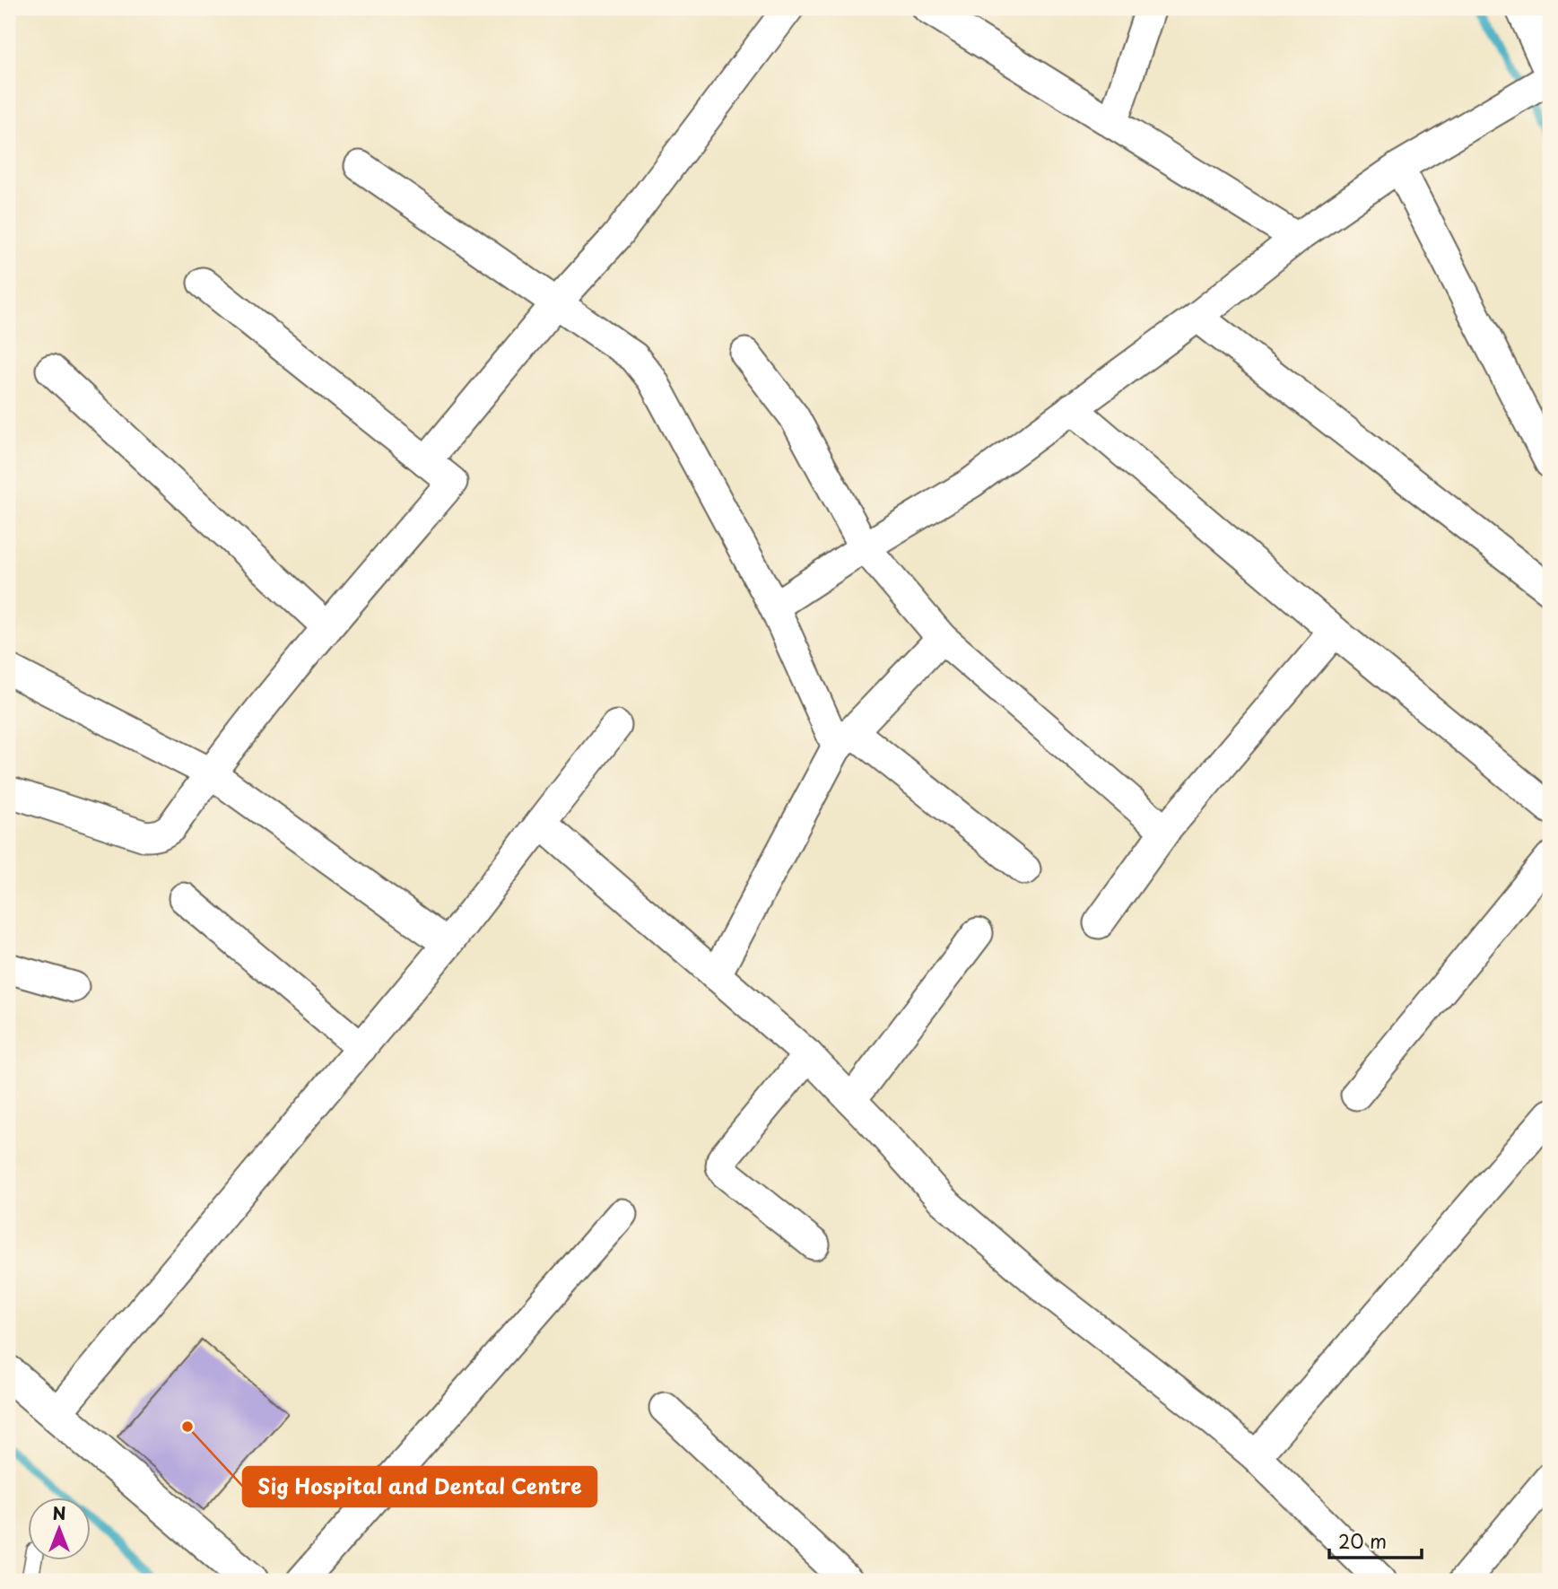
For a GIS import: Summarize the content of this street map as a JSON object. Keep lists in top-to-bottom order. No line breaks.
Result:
{"places":["Sig Hospital and Dental Centre"],"scale_bar":"20 m","north":"top"}
